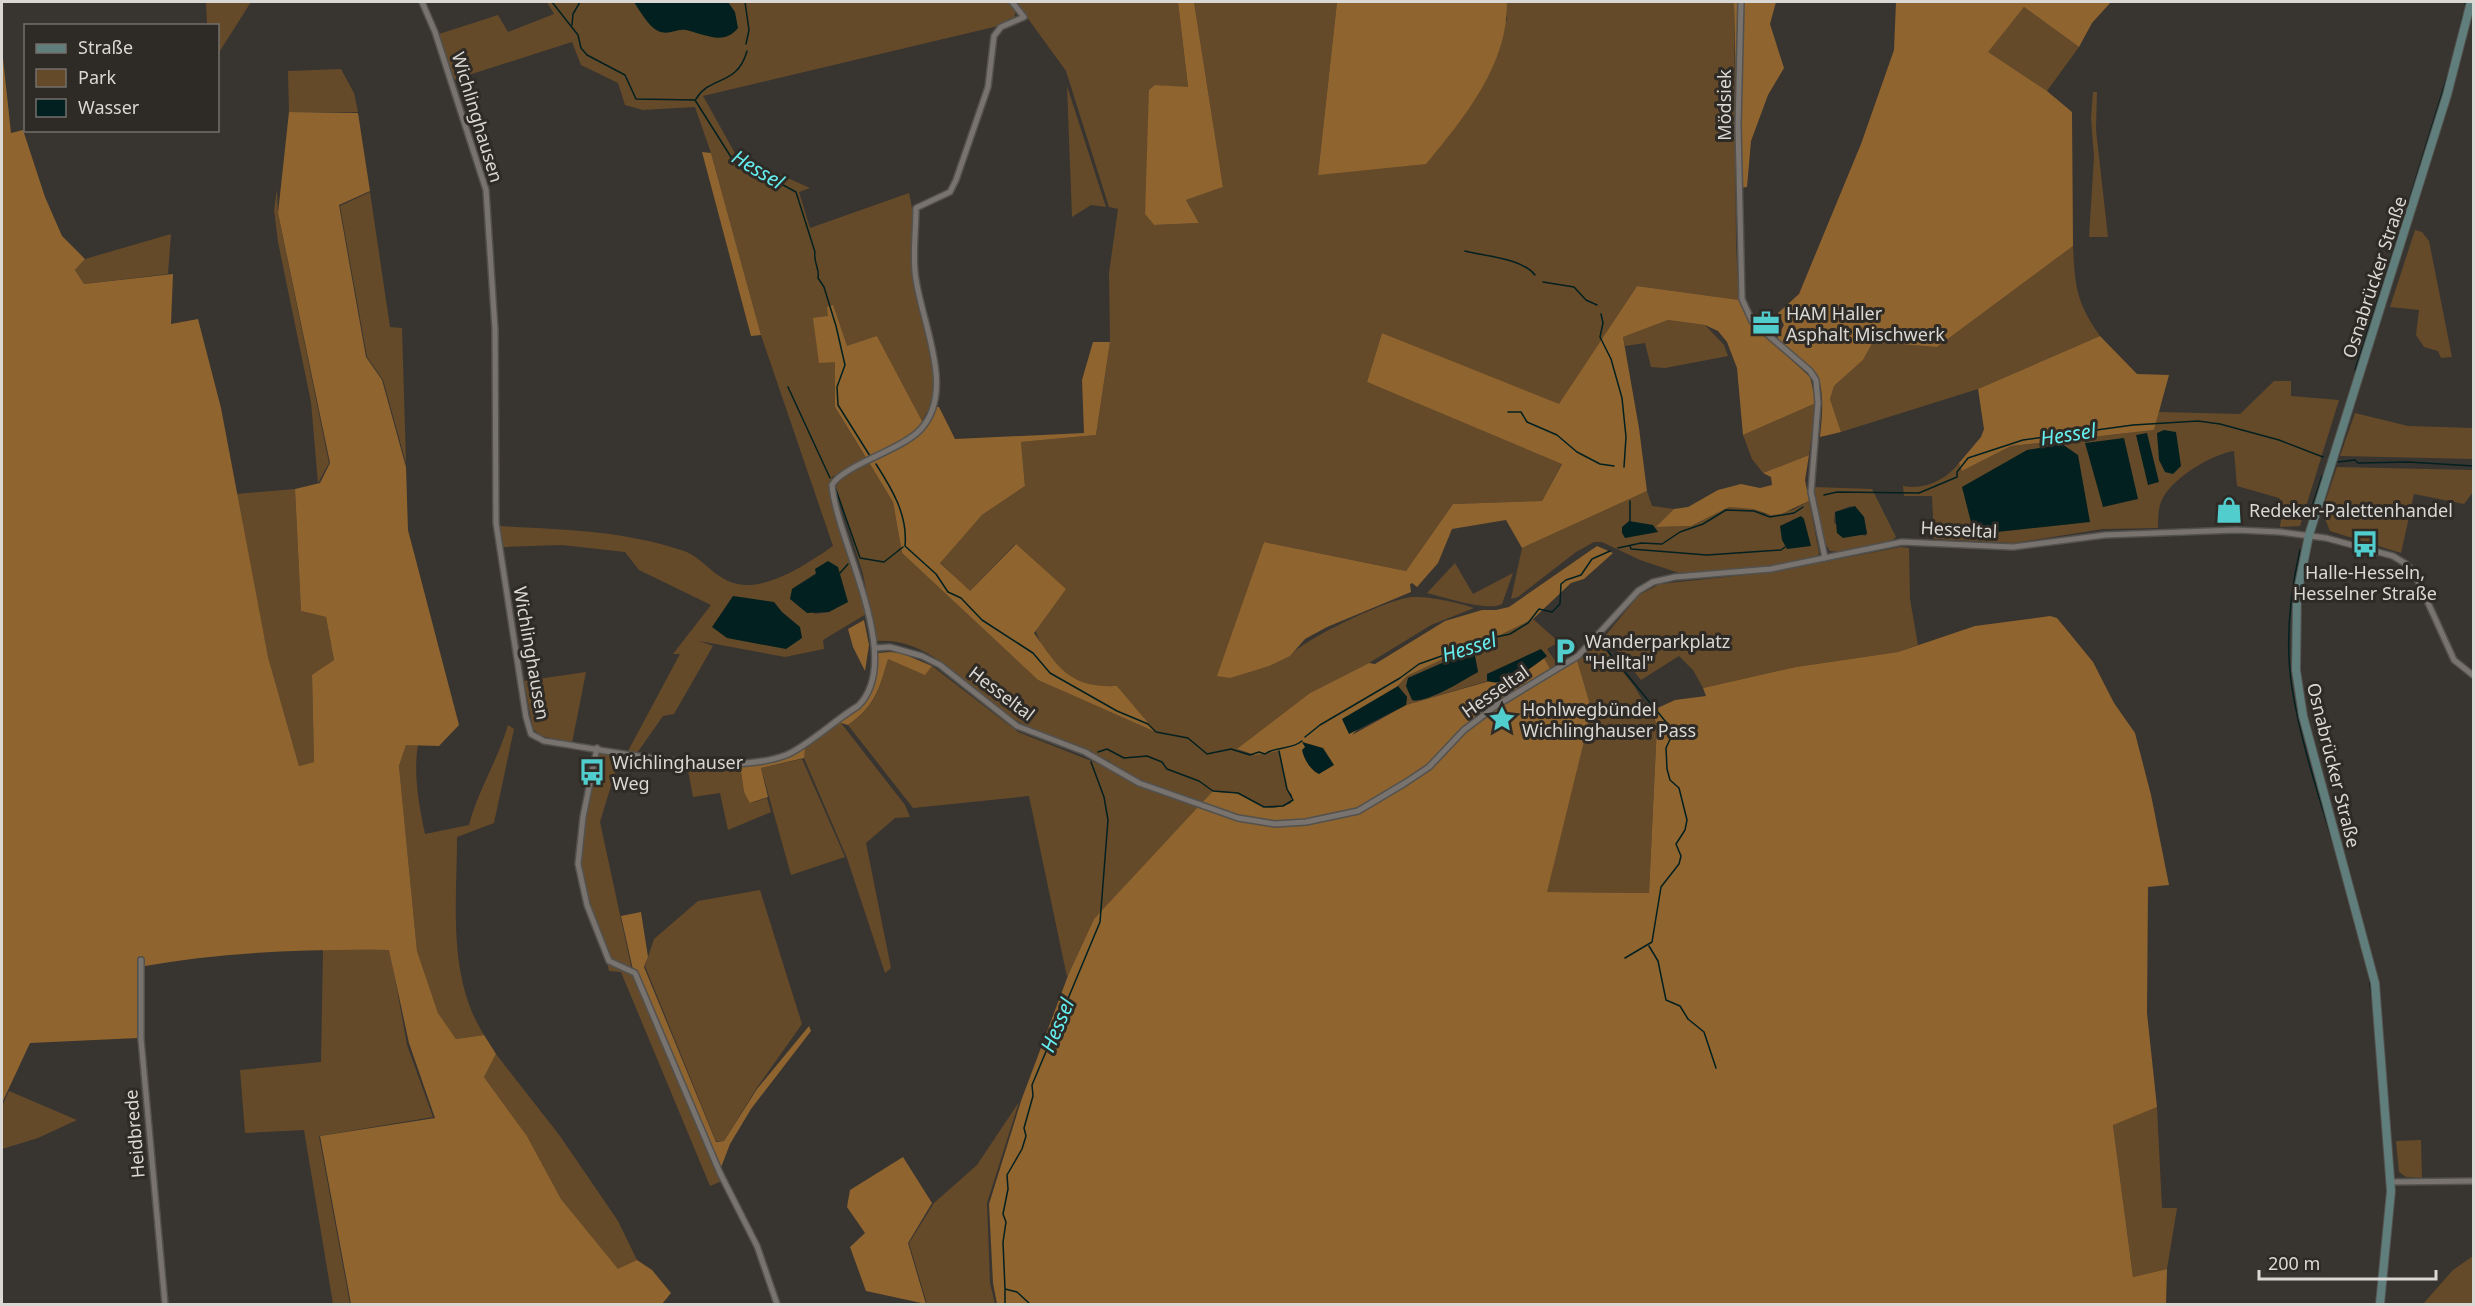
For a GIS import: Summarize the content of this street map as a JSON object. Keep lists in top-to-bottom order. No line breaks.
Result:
{"streets":{"main road":["Osnabrücker Straße"],"street":["Mödsiek","Wichlinghausen","Hesseltal","Heidbrede"]},"crossings":[["Mödsiek","Hesseltal"],["Wichlinghausen","Hesseltal"],["Osnabrücker Straße","Hesseltal"]],"water":["Hessel"],"places":{"office":["HAM Haller Asphalt Mischwerk"],"shop":["Redeker-Palettenhandel"],"bus stop":["Halle-Hesseln, Hesselner Straße","Wichlinghauser Weg"],"parking":["Wanderparkplatz \"Helltal\""],"place":["Hohlwegbündel Wichlinghauser Pass"]},"legend":["Straße","Park","Wasser"],"scale_bar":"200 m"}
